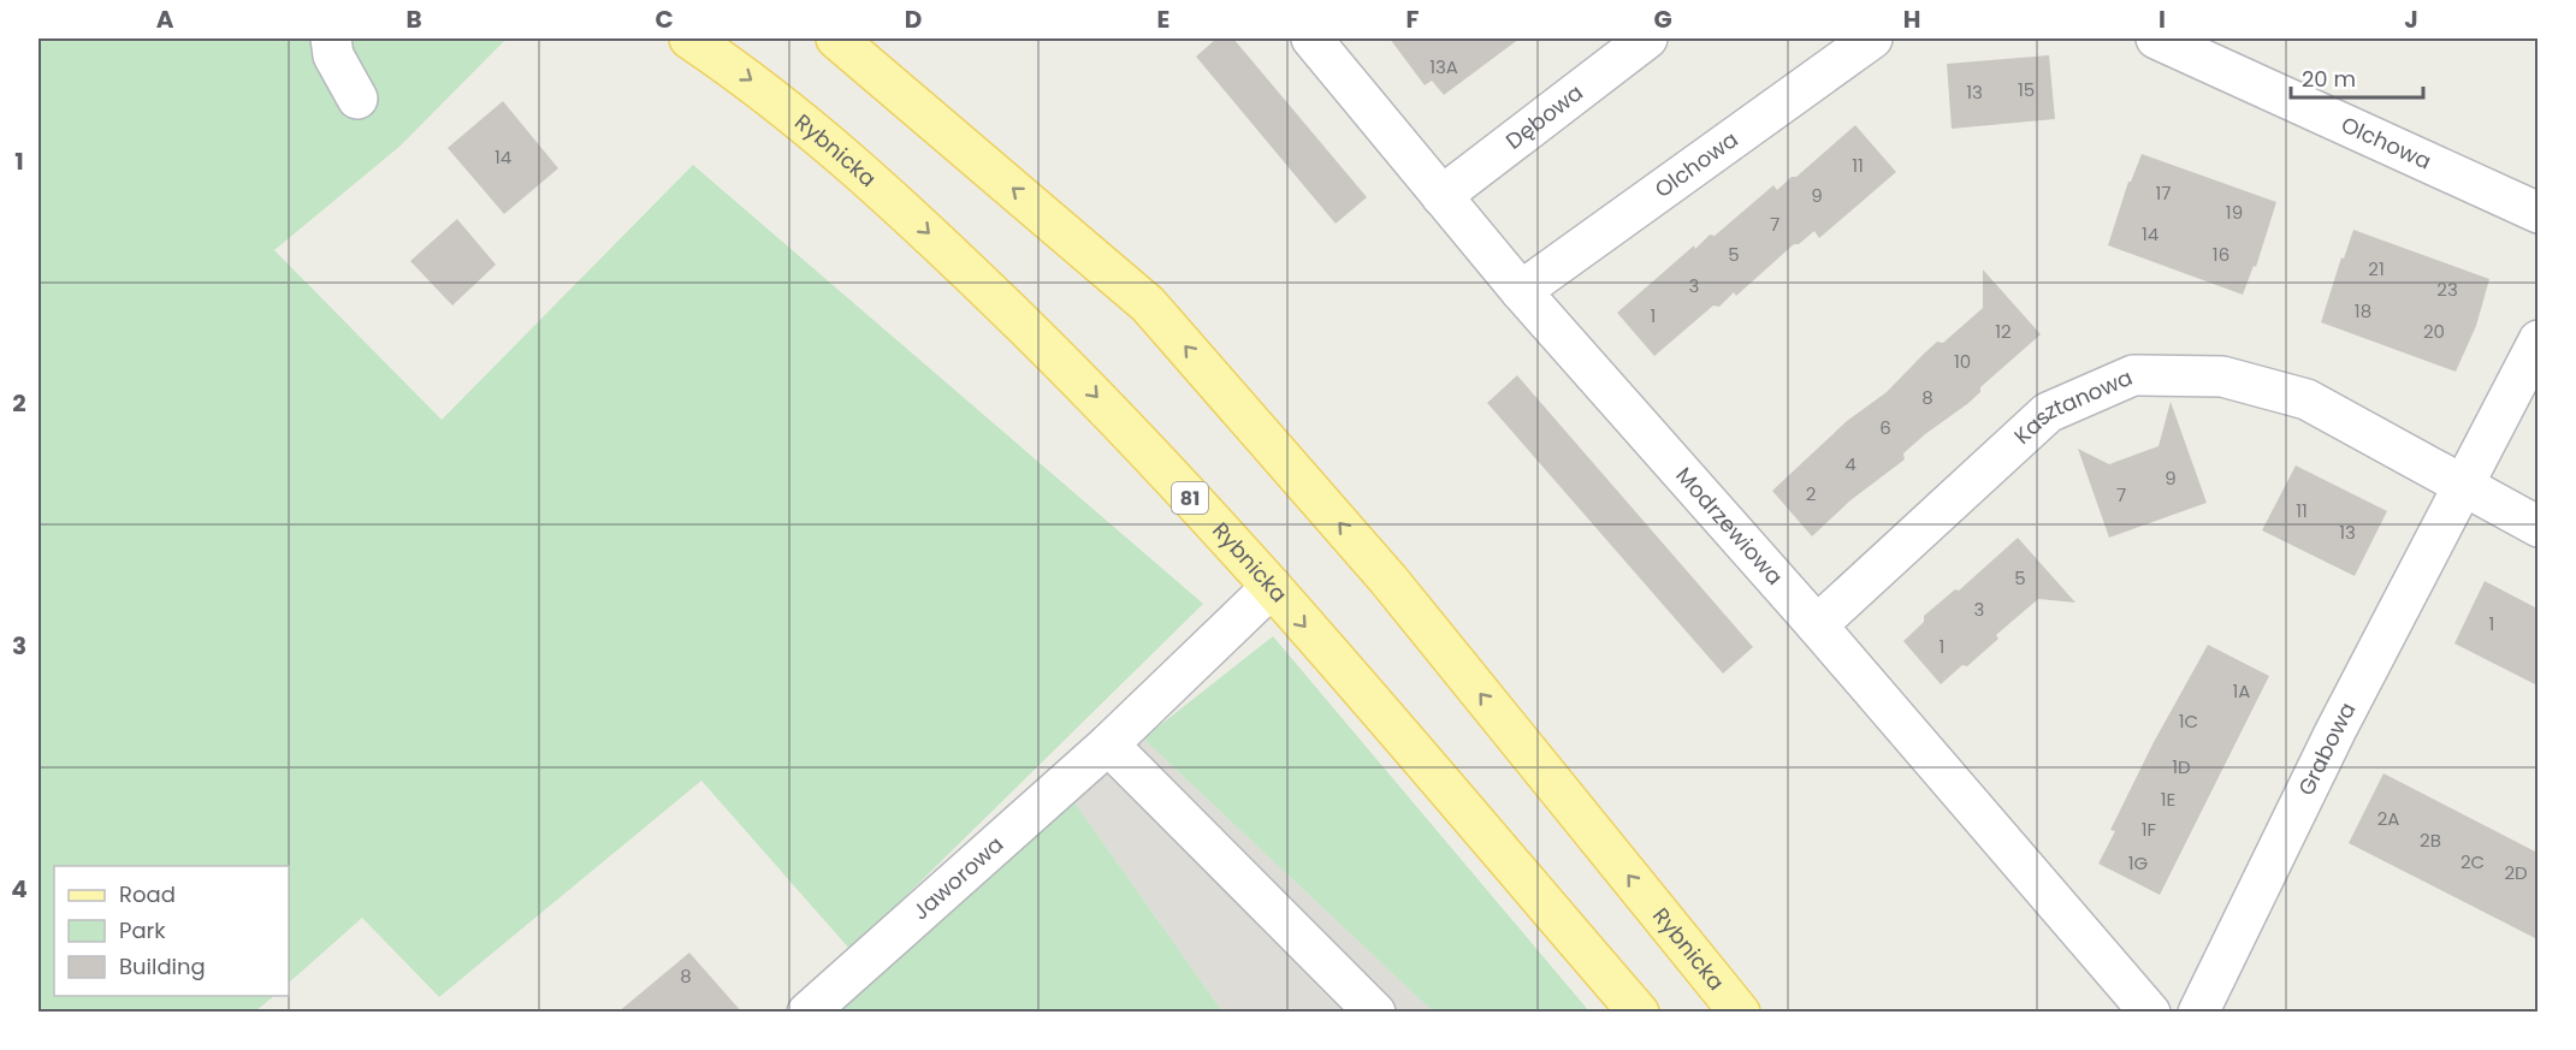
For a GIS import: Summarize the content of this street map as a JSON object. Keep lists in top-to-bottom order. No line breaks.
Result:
{"streets":{"main road":["Rybnicka","81"],"street":["Dębowa","Olchowa","Kasztanowa","Modrzewiowa","Grabowa","Jaworowa"]},"crossings":[["Dębowa","Modrzewiowa"],["Olchowa","Modrzewiowa"],["Rybnicka","Jaworowa"],["Kasztanowa","Modrzewiowa"],["Kasztanowa","Grabowa"]],"house_numbers":["13A","15","13","14","11","17","9","19","7","14","5","16","21","3","23","18","1","12","20","10","8","6","4","9","2","7","11","13","5","3","1","1","1A","1C","1D","1E","2A","1F","2B","2C","1G","2D","8"],"legend":["Road","Park","Building"],"scale_bar":"20 m","grid":{"columns":["A","B","C","D","E","F","G","H","I","J"],"rows":["1","2","3","4"]}}
